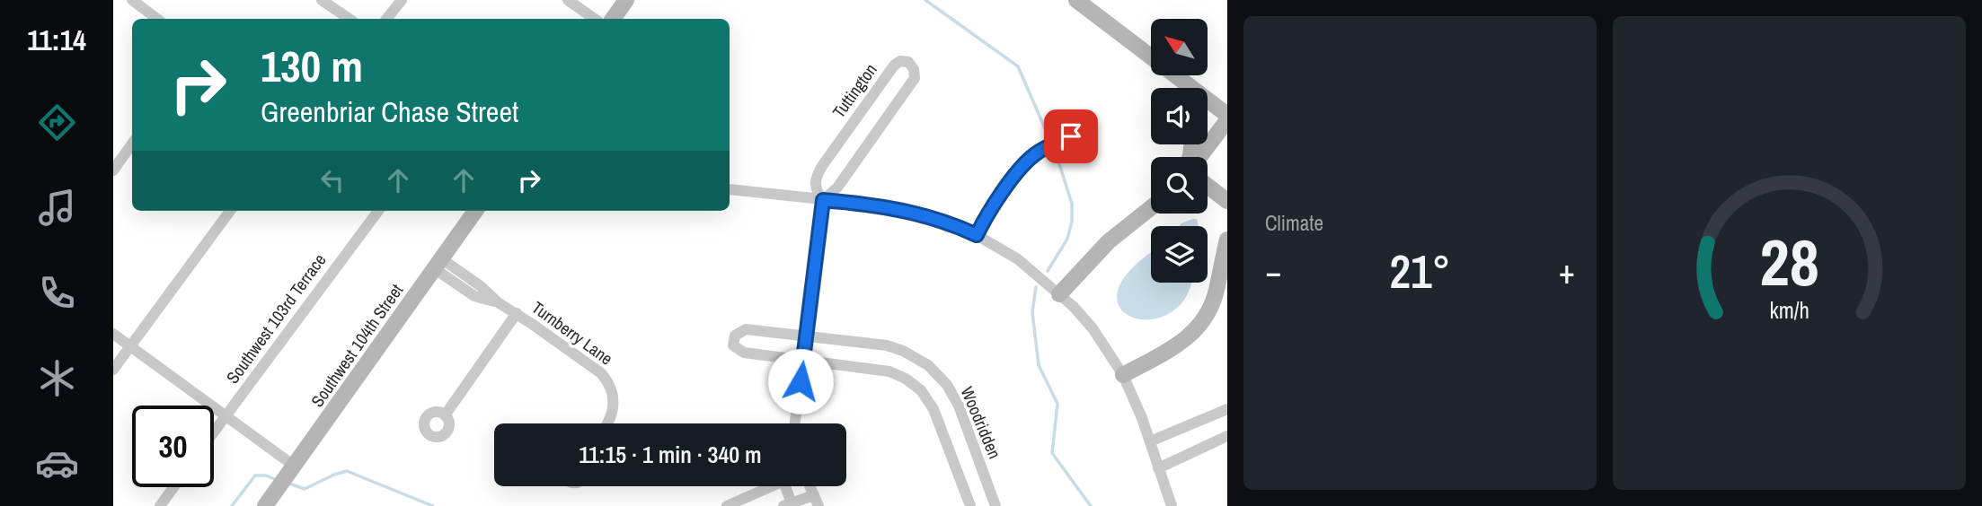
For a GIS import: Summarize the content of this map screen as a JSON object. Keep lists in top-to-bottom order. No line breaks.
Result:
{"streets":{"main road":["Southwest 104th Street"],"street":["Tuttington","Southwest 103rd Terrace","Turnberry Lane","Woodridden"]},"crossings":[["Tuttington","Woodridden"],["Turnberry Lane","Southwest 104th Street"]],"north":"top left","page":{"tabs":"11:14","tile":"Climate","turn":["130 m","Greenbriar Chase Street"],"heat":["−","21°","+"],"limit":"30","trip":"11:15 · 1 min · 340 m","gauge":["28","km/h"]}}
